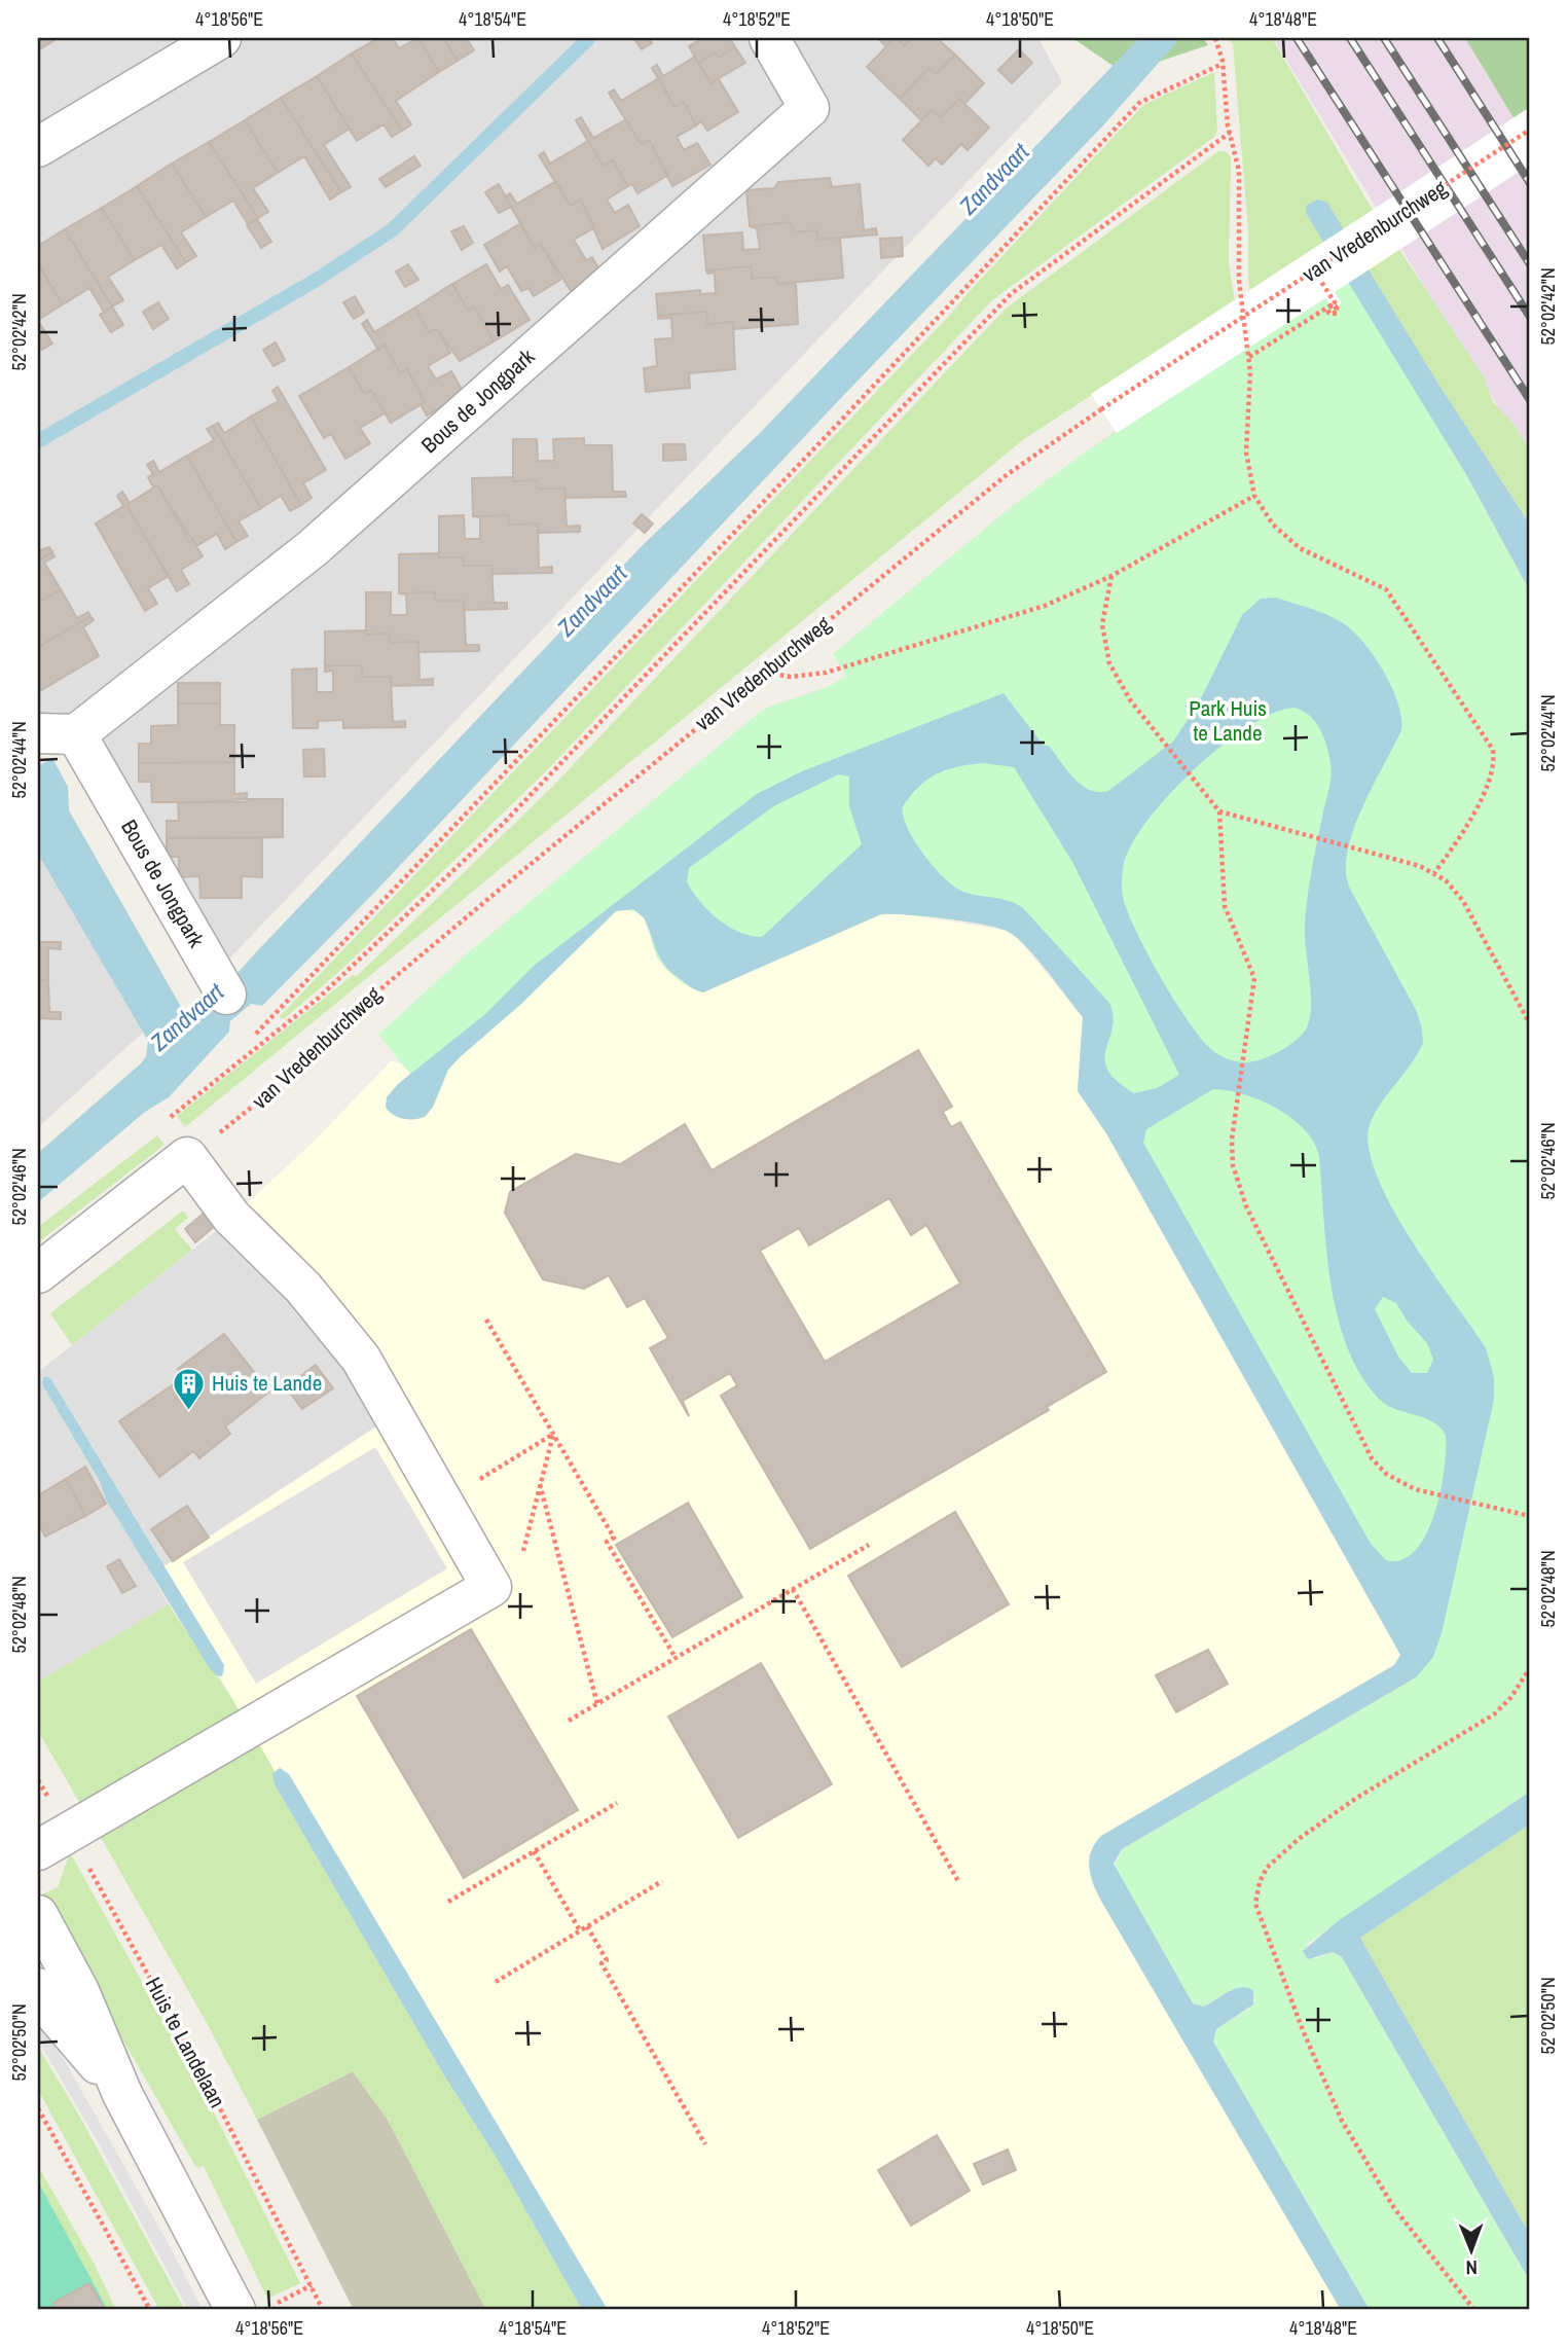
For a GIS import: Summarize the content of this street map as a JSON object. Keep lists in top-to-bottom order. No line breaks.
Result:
{"streets":{"street":["Bous de Jongpark"],"path":["van Vredenburchweg","Huis te Landelaan"]},"water":["Zandvaart"],"parks":["Park Huis te Lande"],"places":{"building":["Huis te Lande"]},"north":"bottom","coordinates":["4°18'56\"E","4°18'54\"E","4°18'52\"E","4°18'50\"E","4°18'48\"E","52°02'42\"N","52°02'44\"N","52°02'46\"N","52°02'48\"N","52°02'50\"N"]}
